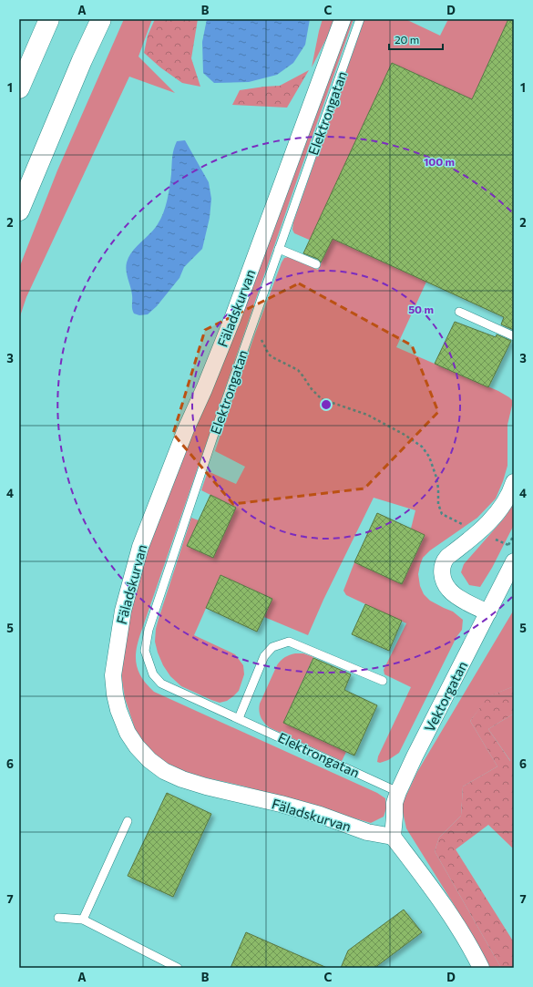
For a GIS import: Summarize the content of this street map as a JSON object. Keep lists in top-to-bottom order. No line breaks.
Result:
{"streets":{"street":["Fäladskurvan","Vektorgatan"],"lane":["Elektrongatan"]},"crossings":[["Elektrongatan","Vektorgatan"],["Fäladskurvan","Vektorgatan"]],"scale_bar":"20 m","grid":{"columns":["A","B","C","D"],"rows":["1","2","3","4","5","6","7"]},"rings":["100 m","50 m"]}
